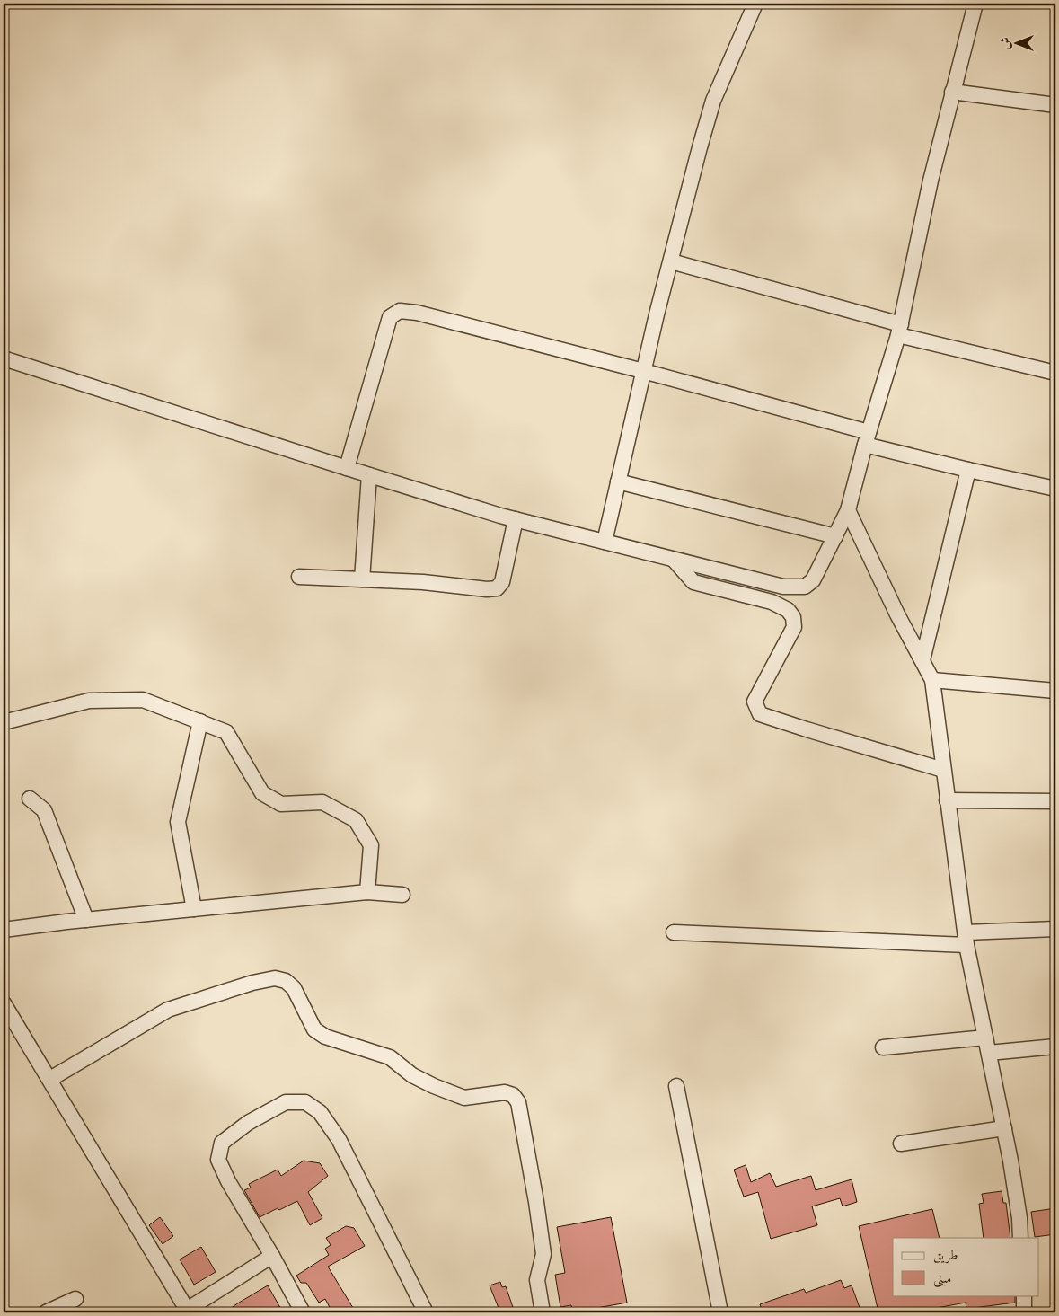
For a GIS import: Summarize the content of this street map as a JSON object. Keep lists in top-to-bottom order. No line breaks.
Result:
{"legend":["طريق","مبنى"],"north":"left"}
